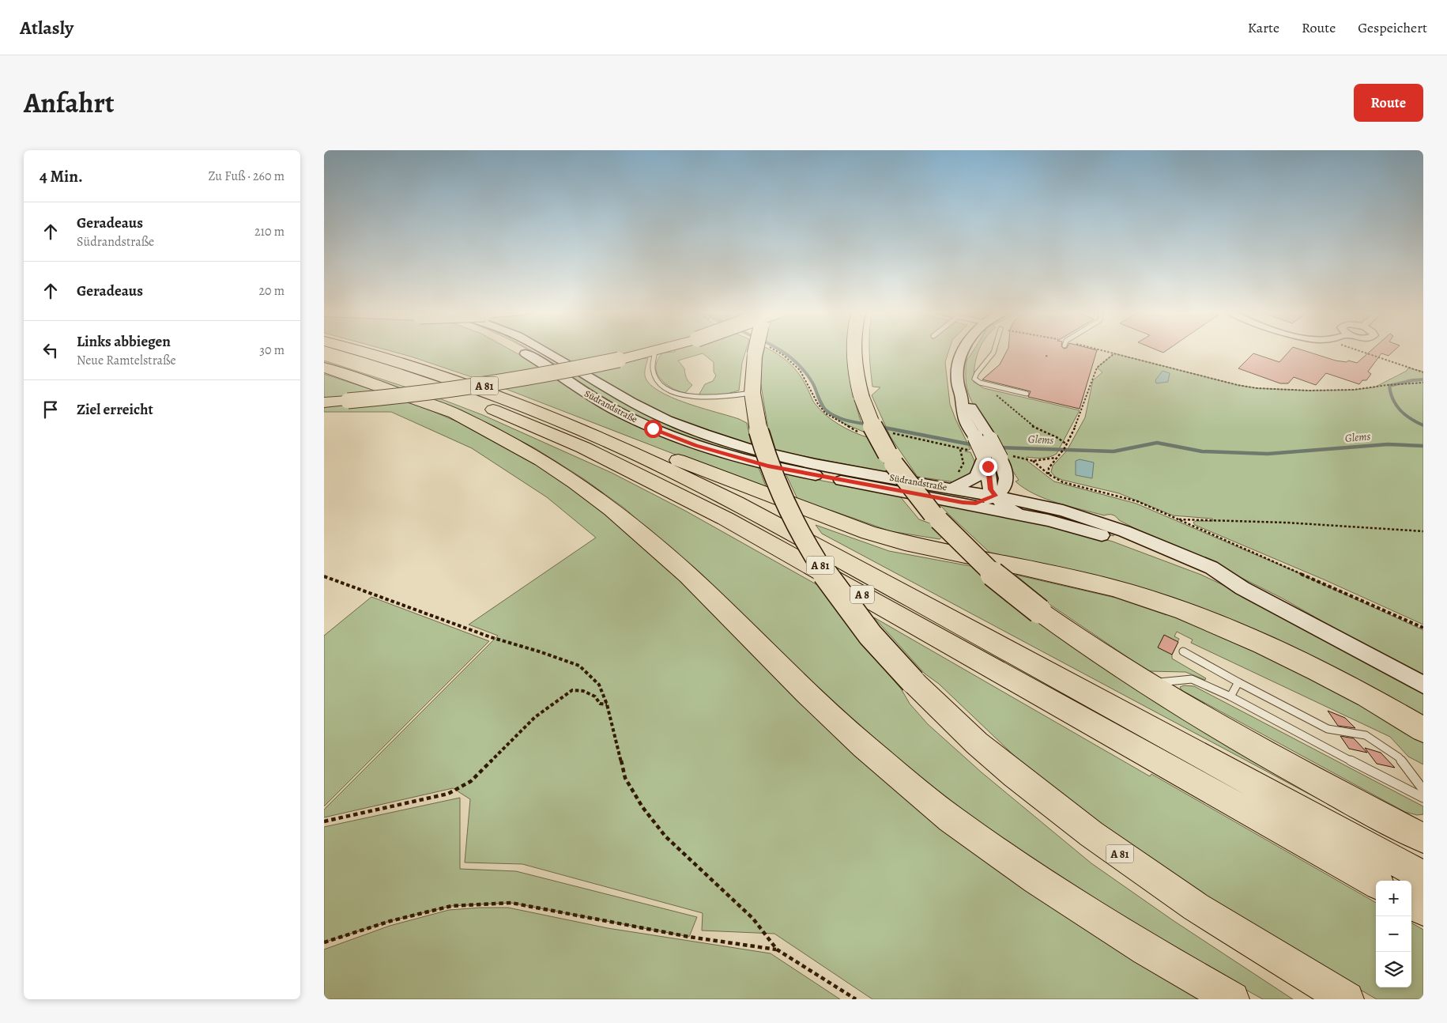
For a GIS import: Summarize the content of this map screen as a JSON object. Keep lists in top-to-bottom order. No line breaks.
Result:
{"streets":{"highway":["A 81","A 8"],"main road":["Südrandstraße"]},"water":["Glems"],"page":{"header":"Atlasly","nav":["Karte","Route","Gespeichert"],"title":"Anfahrt","buttons":"Route","heading":["4 Min.","Zu Fuß · 260 m"],"list":[["Geradeaus","Südrandstraße","210 m"],["Geradeaus","20 m"],["Links abbiegen","Neue Ramtelstraße","30 m"],"Ziel erreicht"],"map_buttons":["+","−"]}}
